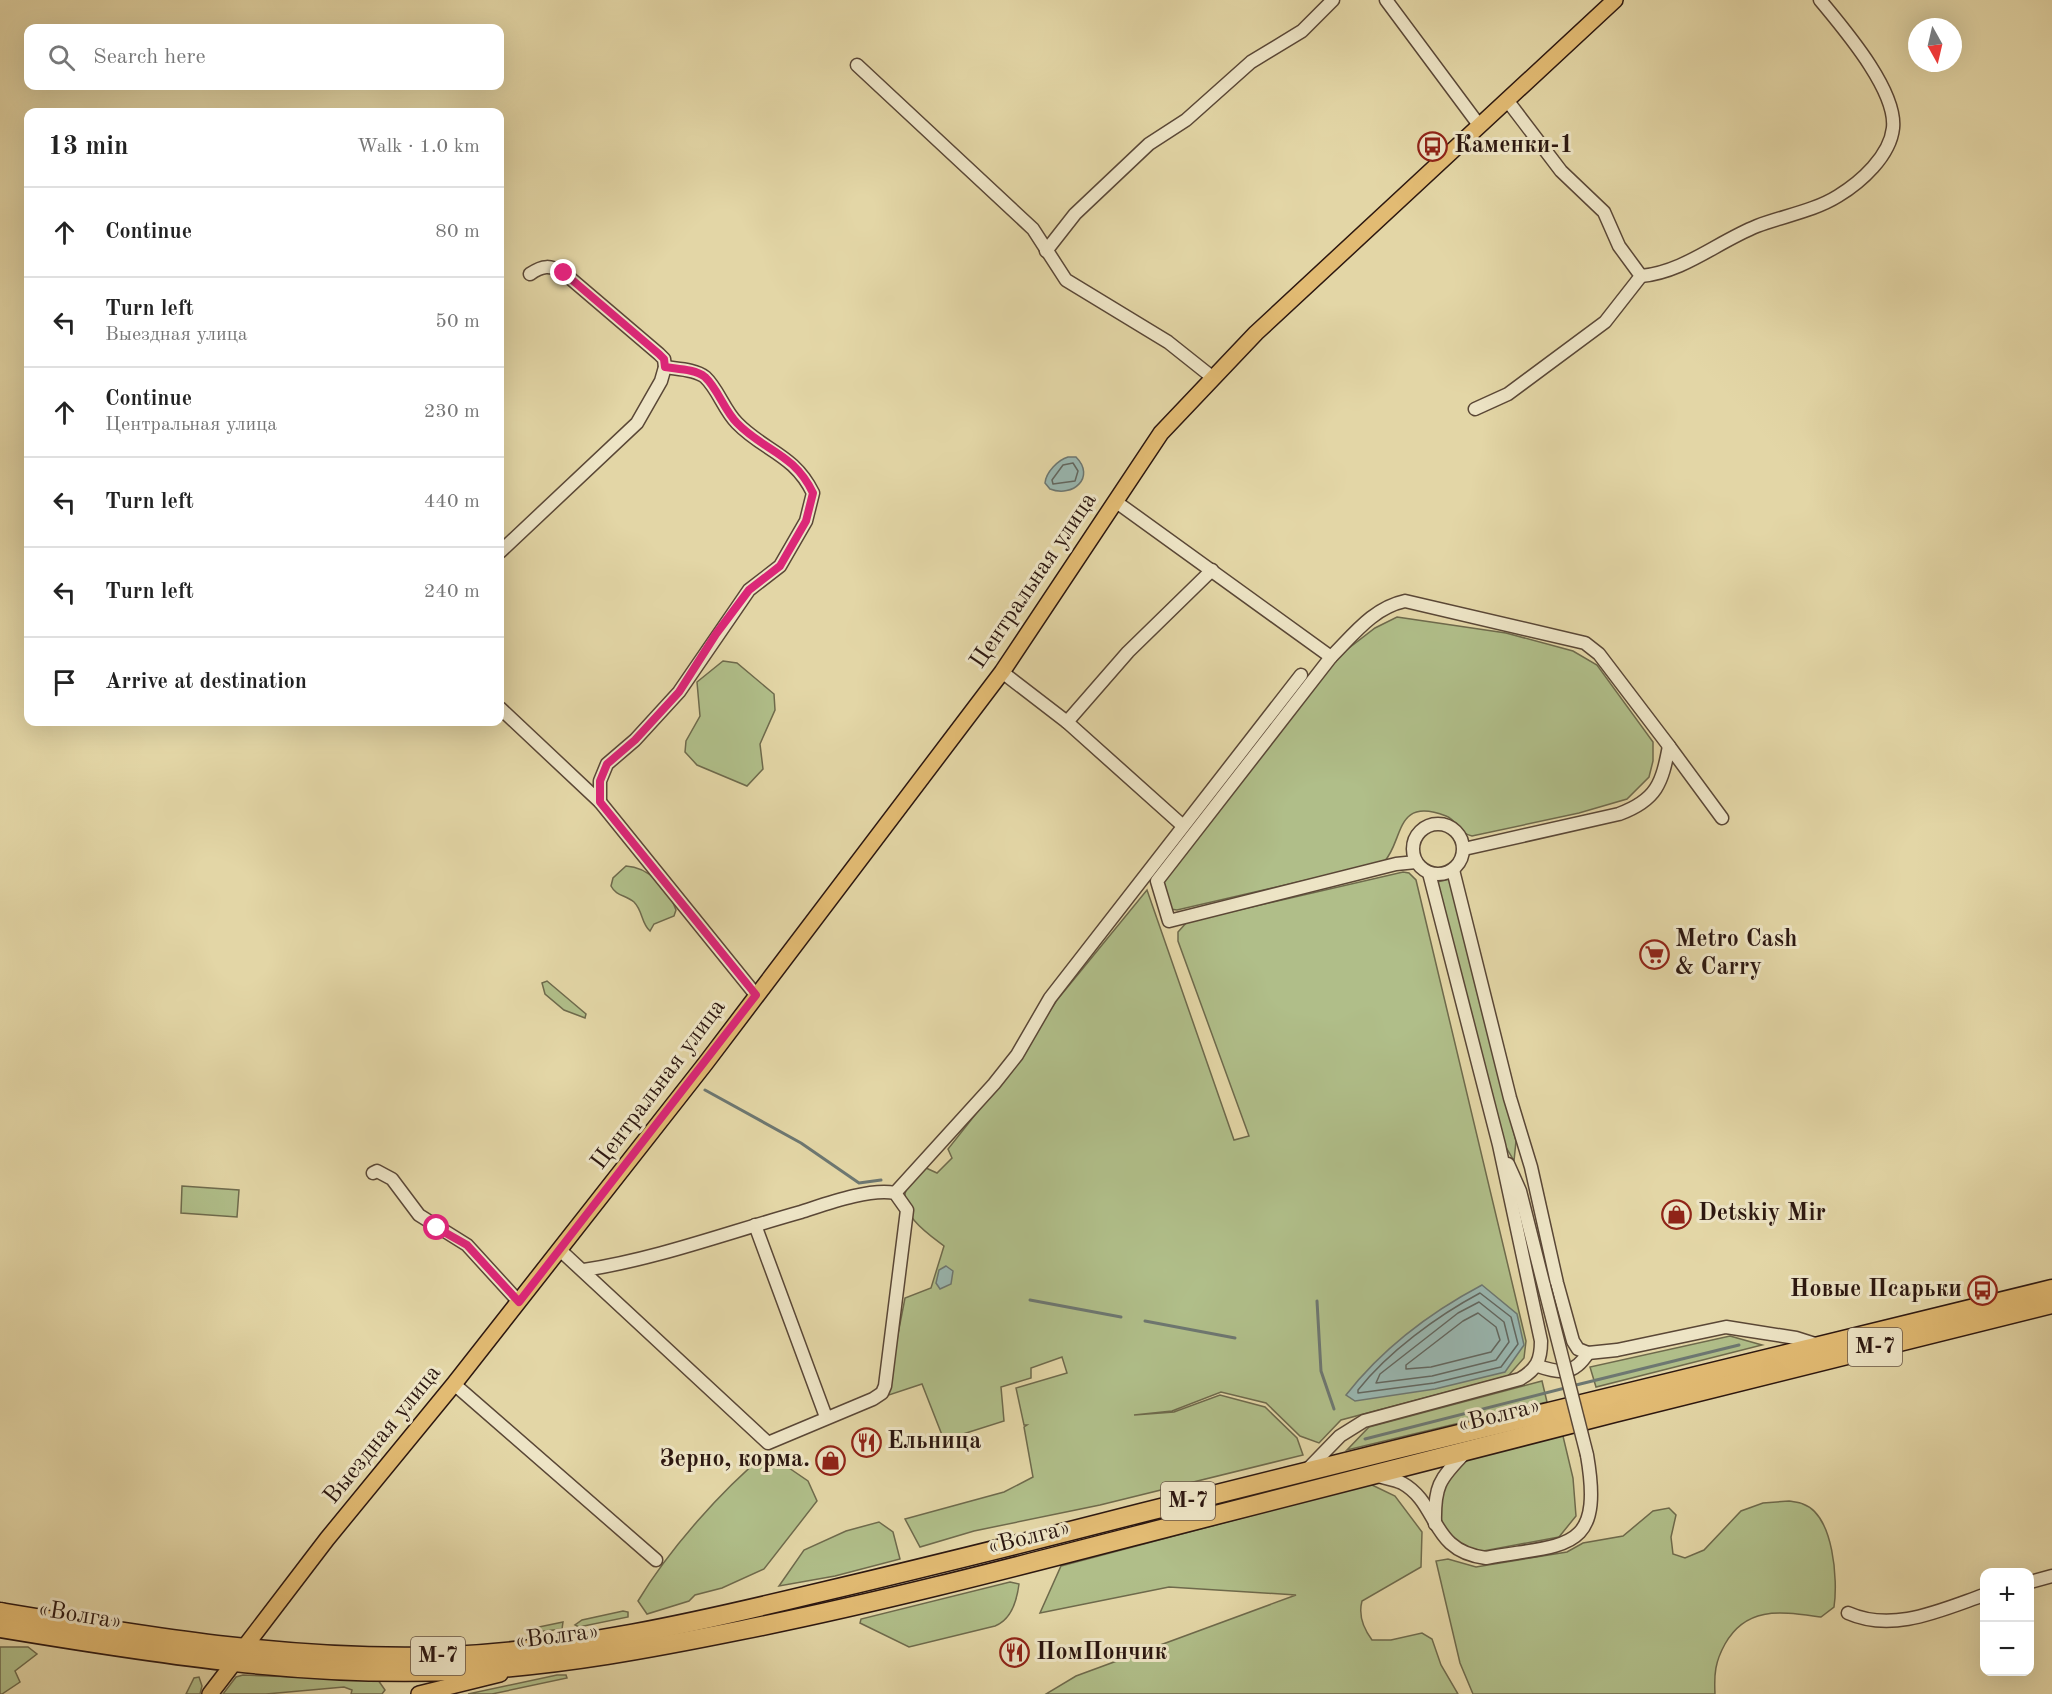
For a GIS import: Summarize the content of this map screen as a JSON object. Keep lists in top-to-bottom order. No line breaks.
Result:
{"streets":{"highway":["М-7","«Волга»"],"main road":["Центральная улица","Выездная улица"]},"crossings":[["Центральная улица","Выездная улица"],["«Волга»","Выездная улица"]],"places":{"bus stop":["Каменки-1","Новые Псарьки"],"supermarket":["Metro Cash & Carry"],"shop":["Detskiy Mir","Зерно, корма."],"restaurant":["Ельница","ПомПончик"]},"north":"bottom","page":{"search":"Search here","heading":["13 min","Walk · 1.0 km"],"list":[["Continue","80 m"],["Turn left","Выездная улица","50 m"],["Continue","Центральная улица","230 m"],["Turn left","440 m"],["Turn left","240 m"],"Arrive at destination"],"map_buttons":["+","−"]}}
